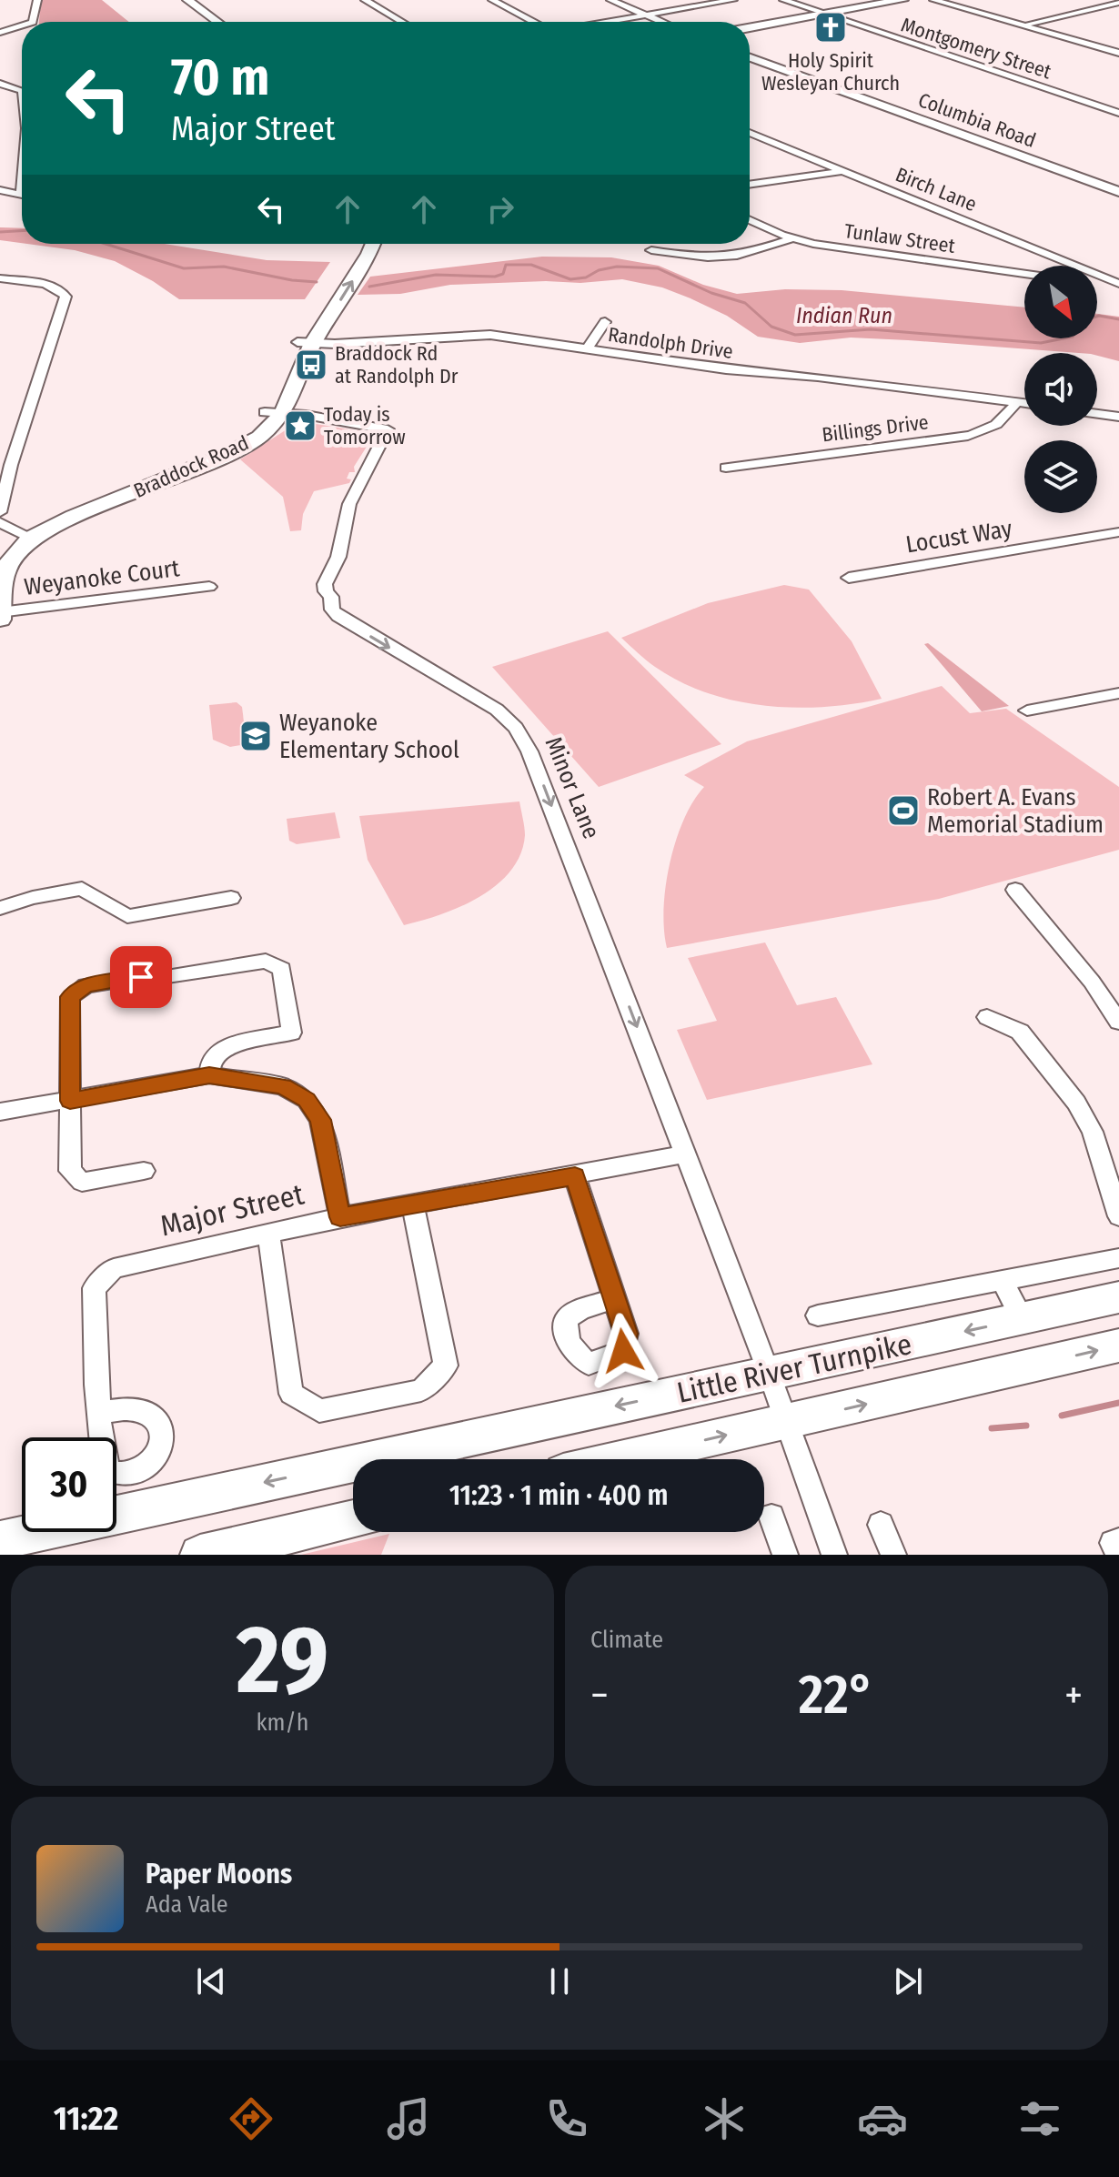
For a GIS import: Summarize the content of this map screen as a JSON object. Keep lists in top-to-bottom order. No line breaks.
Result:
{"streets":{"main road":["Braddock Road","Little River Turnpike"],"street":["Montgomery Street","Columbia Road","Birch Lane","Tunlaw Street","Randolph Drive","Billings Drive","Locust Way","Weyanoke Court","Minor Lane","Major Street"]},"crossings":[["Randolph Drive","Billings Drive"],["Randolph Drive","Braddock Road"],["Braddock Road","Weyanoke Court"],["Braddock Road","Minor Lane"],["Minor Lane","Major Street"],["Minor Lane","Little River Turnpike"]],"one_way":["Minor Lane"],"water":["Indian Run"],"places":{"church":["Holy Spirit Wesleyan Church"],"bus stop":["Braddock Rd at Randolph Dr"],"place":["Today is Tomorrow"],"school or university":["Weyanoke Elementary School"],"sports":["Robert A. Evans Memorial Stadium"]},"north":"bottom right","page":{"turn":["70 m","Major Street"],"limit":"30","trip":"11:23 · 1 min · 400 m","tile":[["29","km/h"],"Climate"],"heat":["−","22°","+"],"song":["Paper Moons","Ada Vale"],"tabs":"11:22"}}
